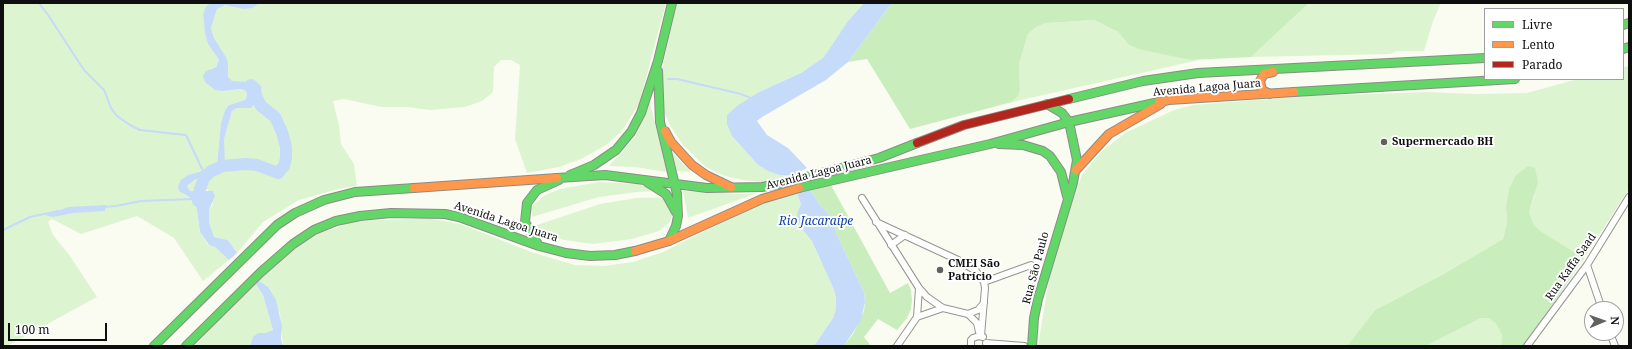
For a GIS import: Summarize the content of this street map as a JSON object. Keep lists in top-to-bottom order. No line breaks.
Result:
{"streets":{"main road":["Avenida Lagoa Juara","Rua São Paulo"],"street":["Rua Kaffa Saad"]},"crossings":[["Avenida Lagoa Juara","Rua São Paulo"]],"water":["Rio Jacaraípe"],"places":["Supermercado BH","CMEI São Patrício"],"legend":["Livre","Lento","Parado"],"scale_bar":"100 m","north":"right"}
